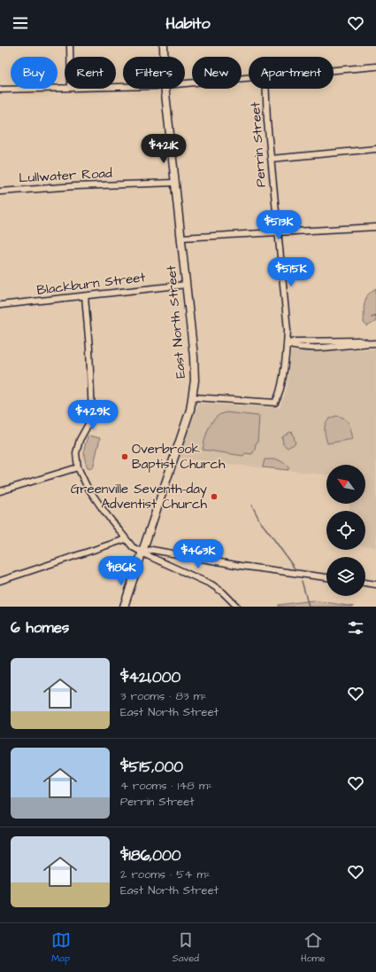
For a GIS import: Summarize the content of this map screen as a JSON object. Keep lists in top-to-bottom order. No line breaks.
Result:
{"streets":{"main road":["East North Street"],"street":["Perrin Street","Lullwater Road","Blackburn Street"]},"crossings":[["Perrin Street","East North Street"],["Lullwater Road","East North Street"],["Blackburn Street","East North Street"]],"places":["Overbrook Baptist Church","Greenville Seventh-day Adventist Church"],"north":"top left","page":{"header":"Habito","chip":["Buy","Rent","Filters","New","Apartment"],"price":["$421K","$513K","$515K","$429K","$463K","$186K"],"heading":"6 homes","list":[{"name":"$421,000","note":"3 rooms · 83 m² · East North Street"},{"name":"$515,000","note":"4 rooms · 148 m² · Perrin Street"},{"name":"$186,000","note":"2 rooms · 54 m² · East North Street"}],"tabs":["Map","Saved","Home"]}}
